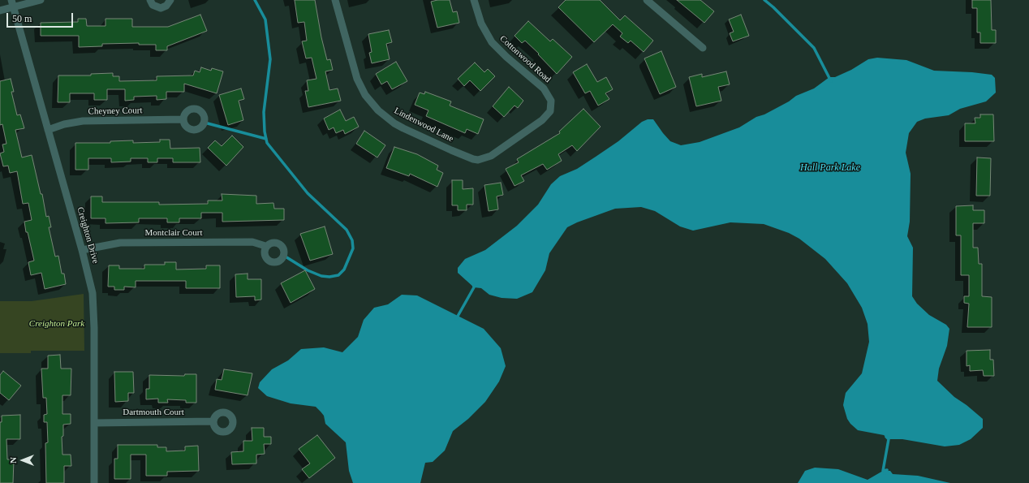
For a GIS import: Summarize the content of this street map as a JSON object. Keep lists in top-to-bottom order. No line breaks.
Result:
{"streets":{"street":["Cottonwood Road","Cheyney Court","Lindenwood Lane","Montclair Court","Creighton Drive","Dartmouth Court"]},"crossings":[["Cottonwood Road","Lindenwood Lane"],["Cheyney Court","Creighton Drive"],["Montclair Court","Creighton Drive"],["Creighton Drive","Dartmouth Court"]],"water":["Hall Park Lake"],"parks":["Creighton Park"],"scale_bar":"50 m","north":"left"}
